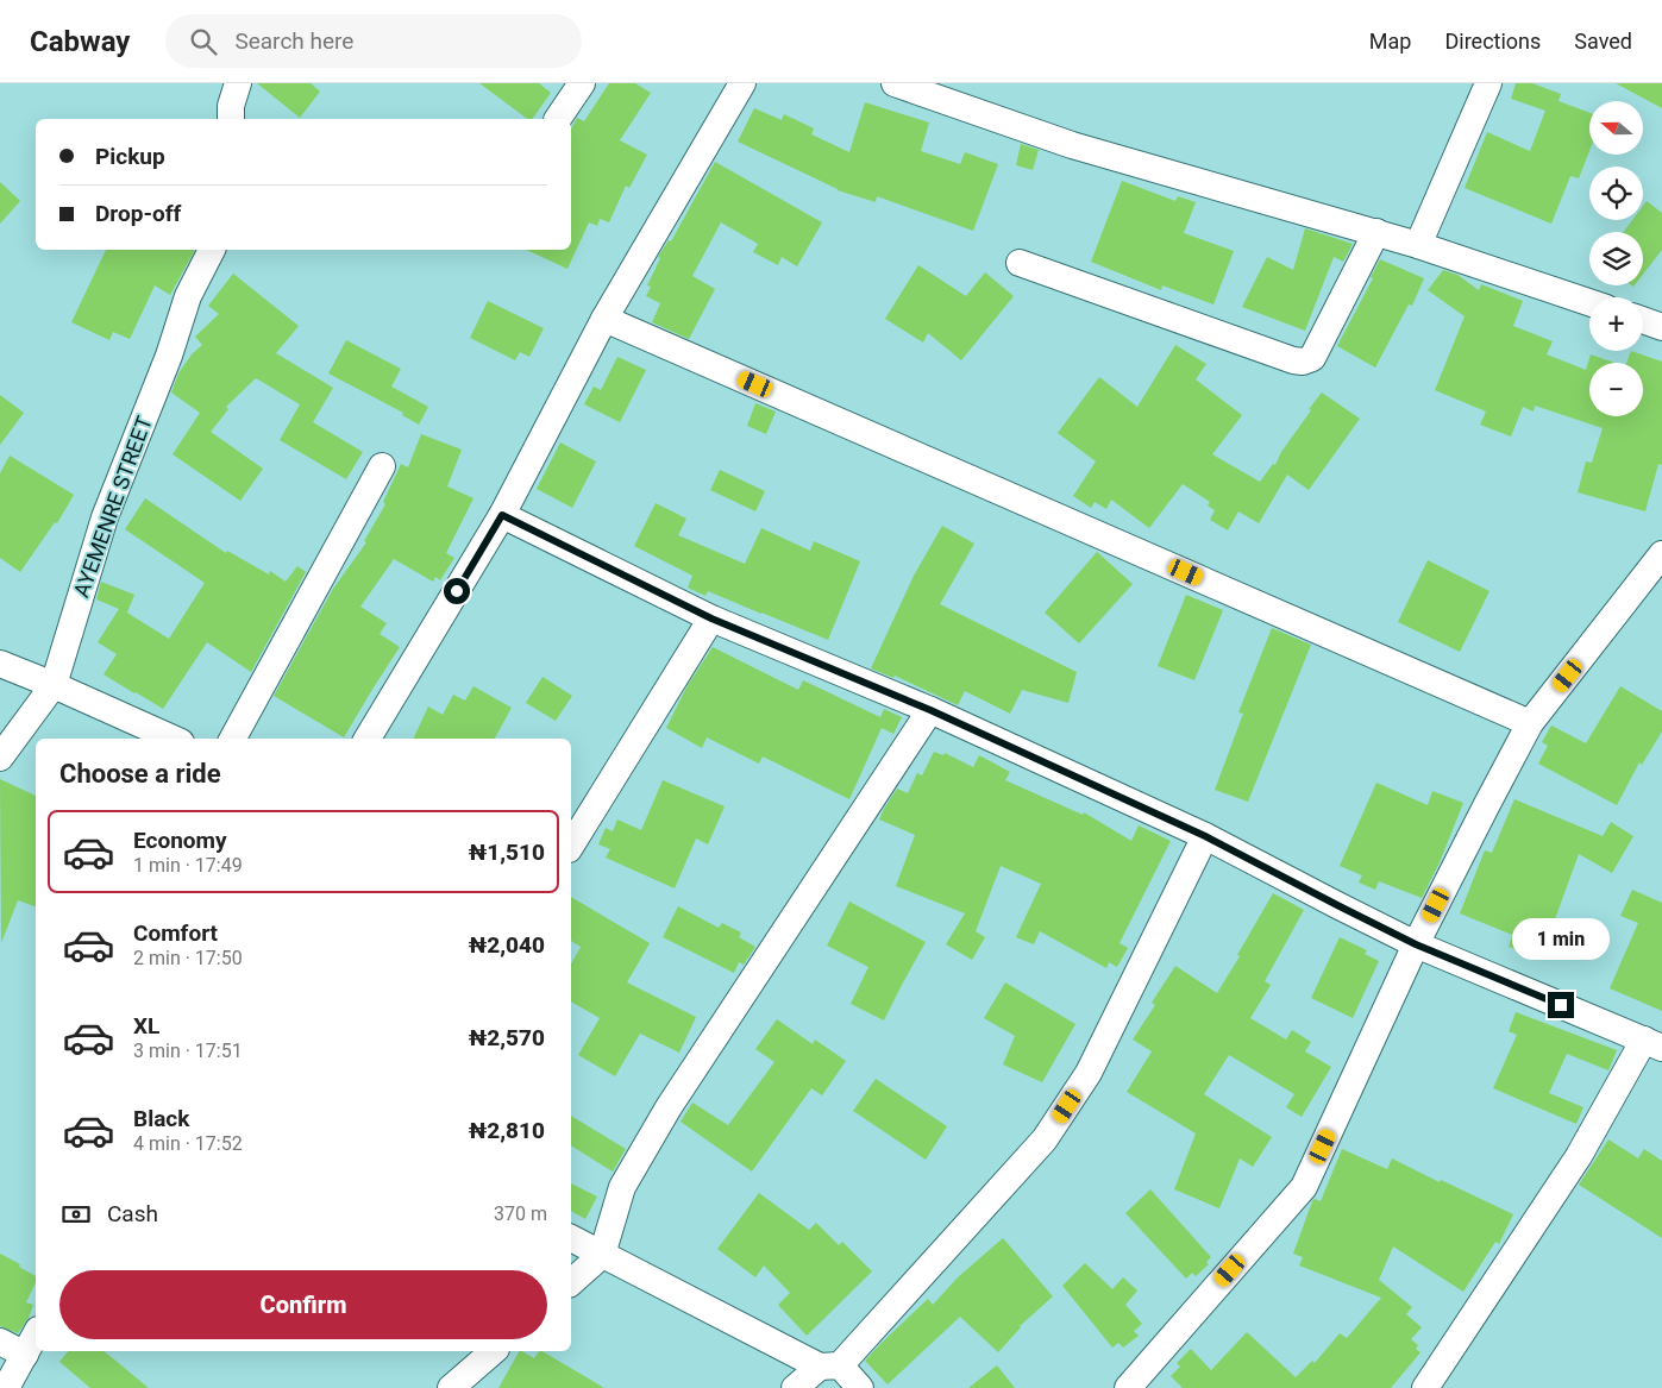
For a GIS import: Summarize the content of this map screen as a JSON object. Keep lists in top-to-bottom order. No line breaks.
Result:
{"streets":{"street":["AYEMENRE STREET"]},"north":"left","page":{"header":"Cabway","search":"Search here","nav":["Map","Directions","Saved"],"map_buttons":["+","−"],"banner":["Pickup","Drop-off"],"heading":"Choose a ride","list":[{"name":"Economy","note":"1 min · 17:49","value":"₦1,510"},{"name":"Comfort","note":"2 min · 17:50","value":"₦2,040"},{"name":"XL","note":"3 min · 17:51","value":"₦2,570"},{"name":"Black","note":"4 min · 17:52","value":"₦2,810"}],"bubble":"1 min","pay":["Cash","370 m"],"buttons":"Confirm"}}
